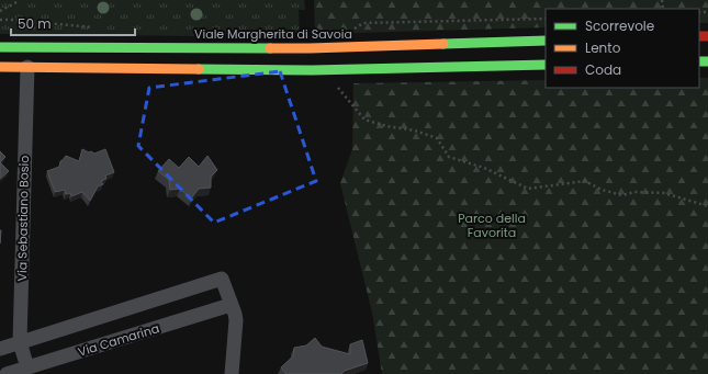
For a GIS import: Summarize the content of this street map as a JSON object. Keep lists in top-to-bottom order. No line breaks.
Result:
{"streets":{"street":["Viale Margherita di Savoia","Via Sebastiano Bosio","Via Camarina"]},"crossings":[["Via Sebastiano Bosio","Via Camarina"]],"parks":["Parco della Favorita"],"legend":["Scorrevole","Lento","Coda"],"scale_bar":"50 m"}
